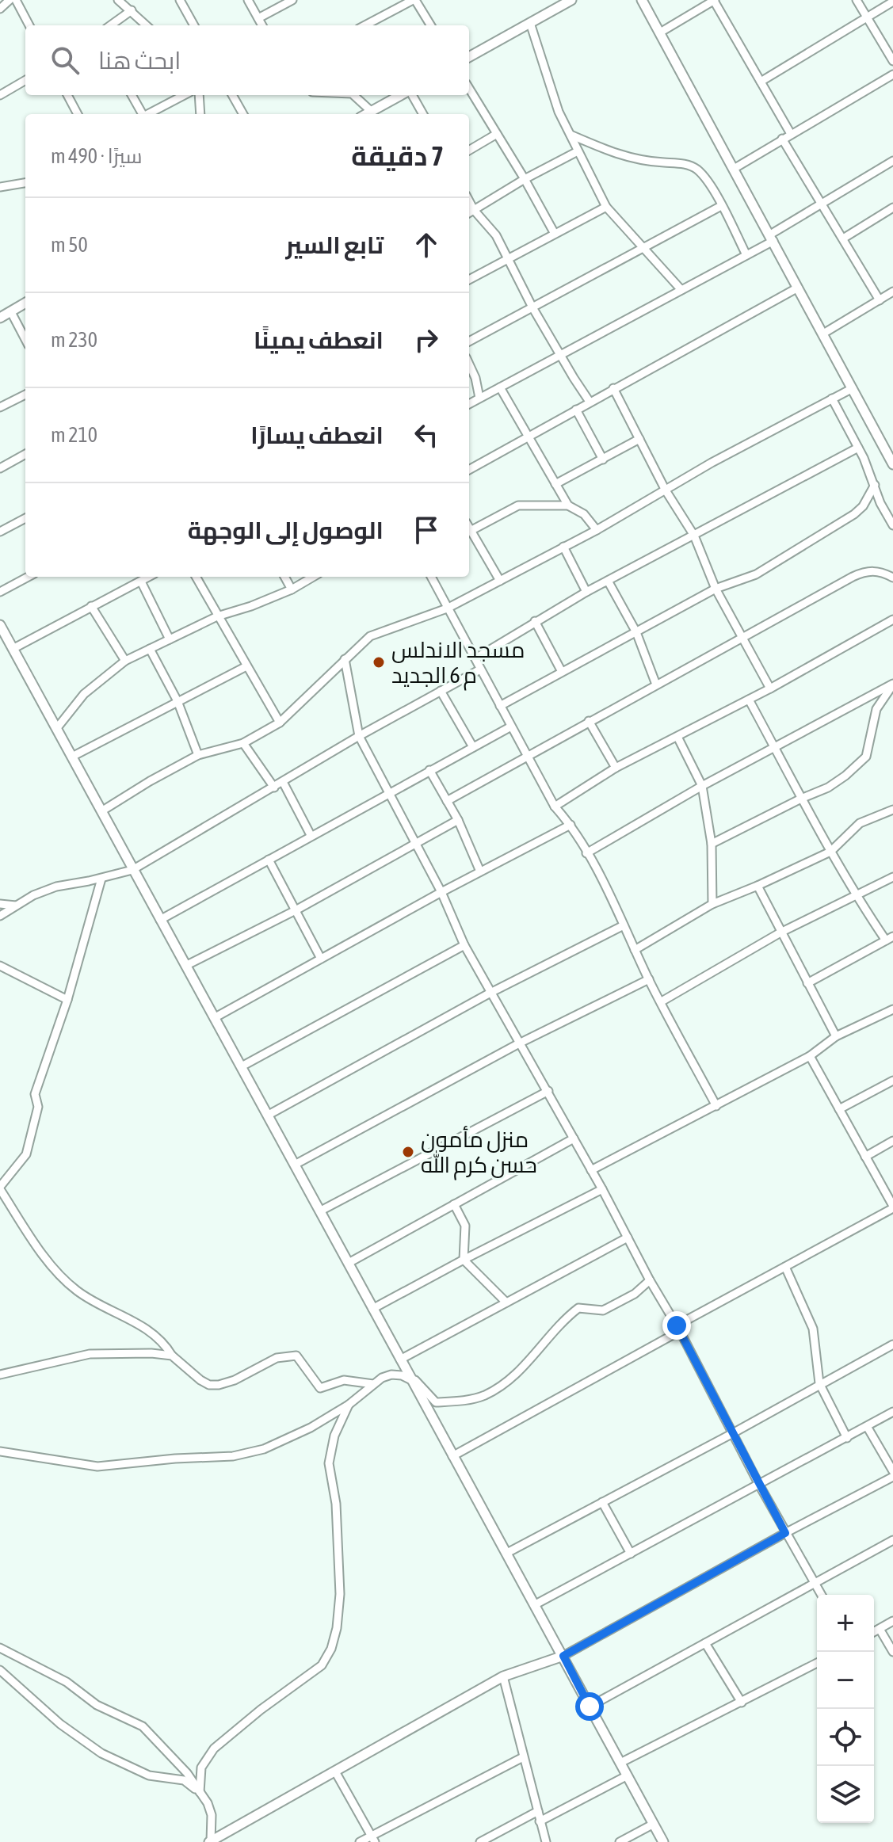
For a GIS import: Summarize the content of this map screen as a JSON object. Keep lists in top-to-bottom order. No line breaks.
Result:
{"places":["مسجد الاندلس م 6 الجديد","منزل مأمون حسن كرم الله"],"page":{"search":"ابحث هنا","heading":["7 دقيقة","سيرًا · 490 m"],"list":[["تابع السير","50 m"],["انعطف يمينًا","230 m"],["انعطف يسارًا","210 m"],"الوصول إلى الوجهة"],"map_buttons":["+","−"]}}
